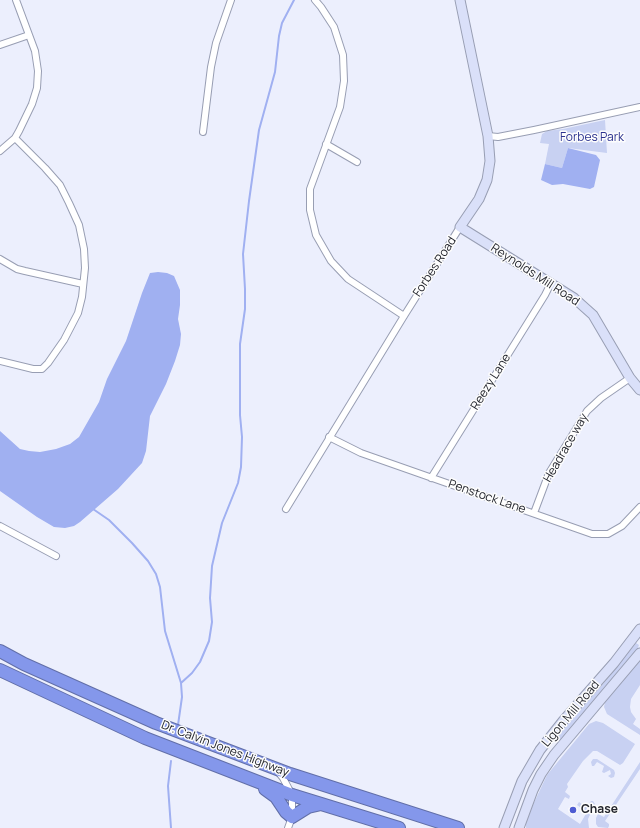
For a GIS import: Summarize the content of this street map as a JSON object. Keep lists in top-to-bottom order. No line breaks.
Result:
{"streets":{"highway":["Dr. Calvin Jones Highway"],"street":["Forbes Road","Reynolds Mill Road","Reezy Lane","Headrace way","Penstock Lane","Ligon Mill Road"]},"crossings":[["Forbes Road","Reynolds Mill Road"],["Forbes Road","Penstock Lane"],["Reynolds Mill Road","Reezy Lane"],["Reynolds Mill Road","Headrace way"],["Reezy Lane","Penstock Lane"],["Headrace way","Penstock Lane"]],"parks":["Forbes Park"],"places":["Chase"]}
